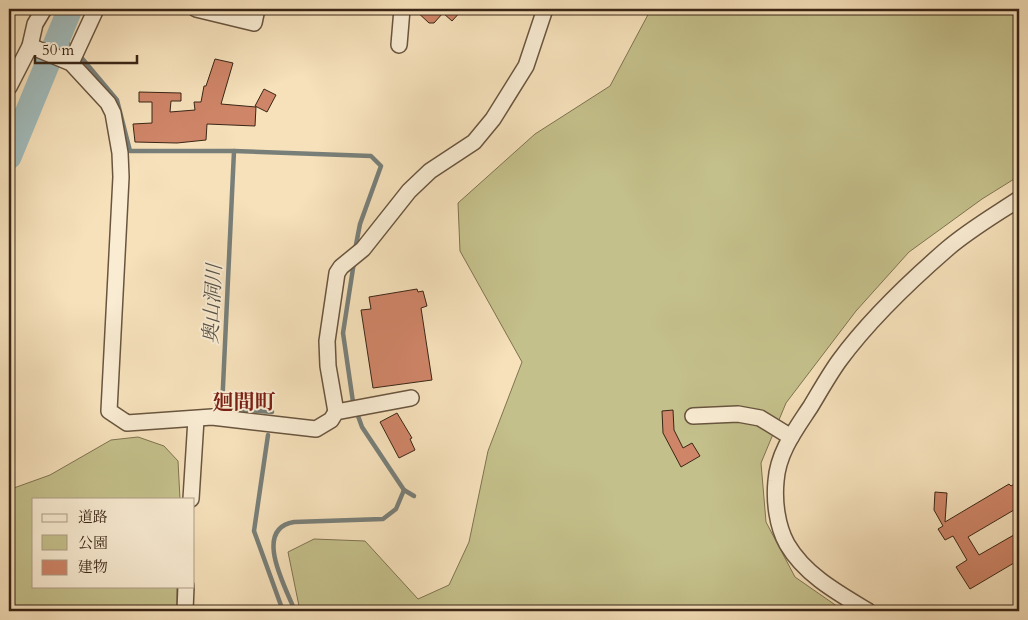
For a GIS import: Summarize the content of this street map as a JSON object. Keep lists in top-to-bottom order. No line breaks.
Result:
{"districts":["廻間町"],"water":["奥山洞川"],"legend":["道路","公園","建物"],"scale_bar":"50 m"}
